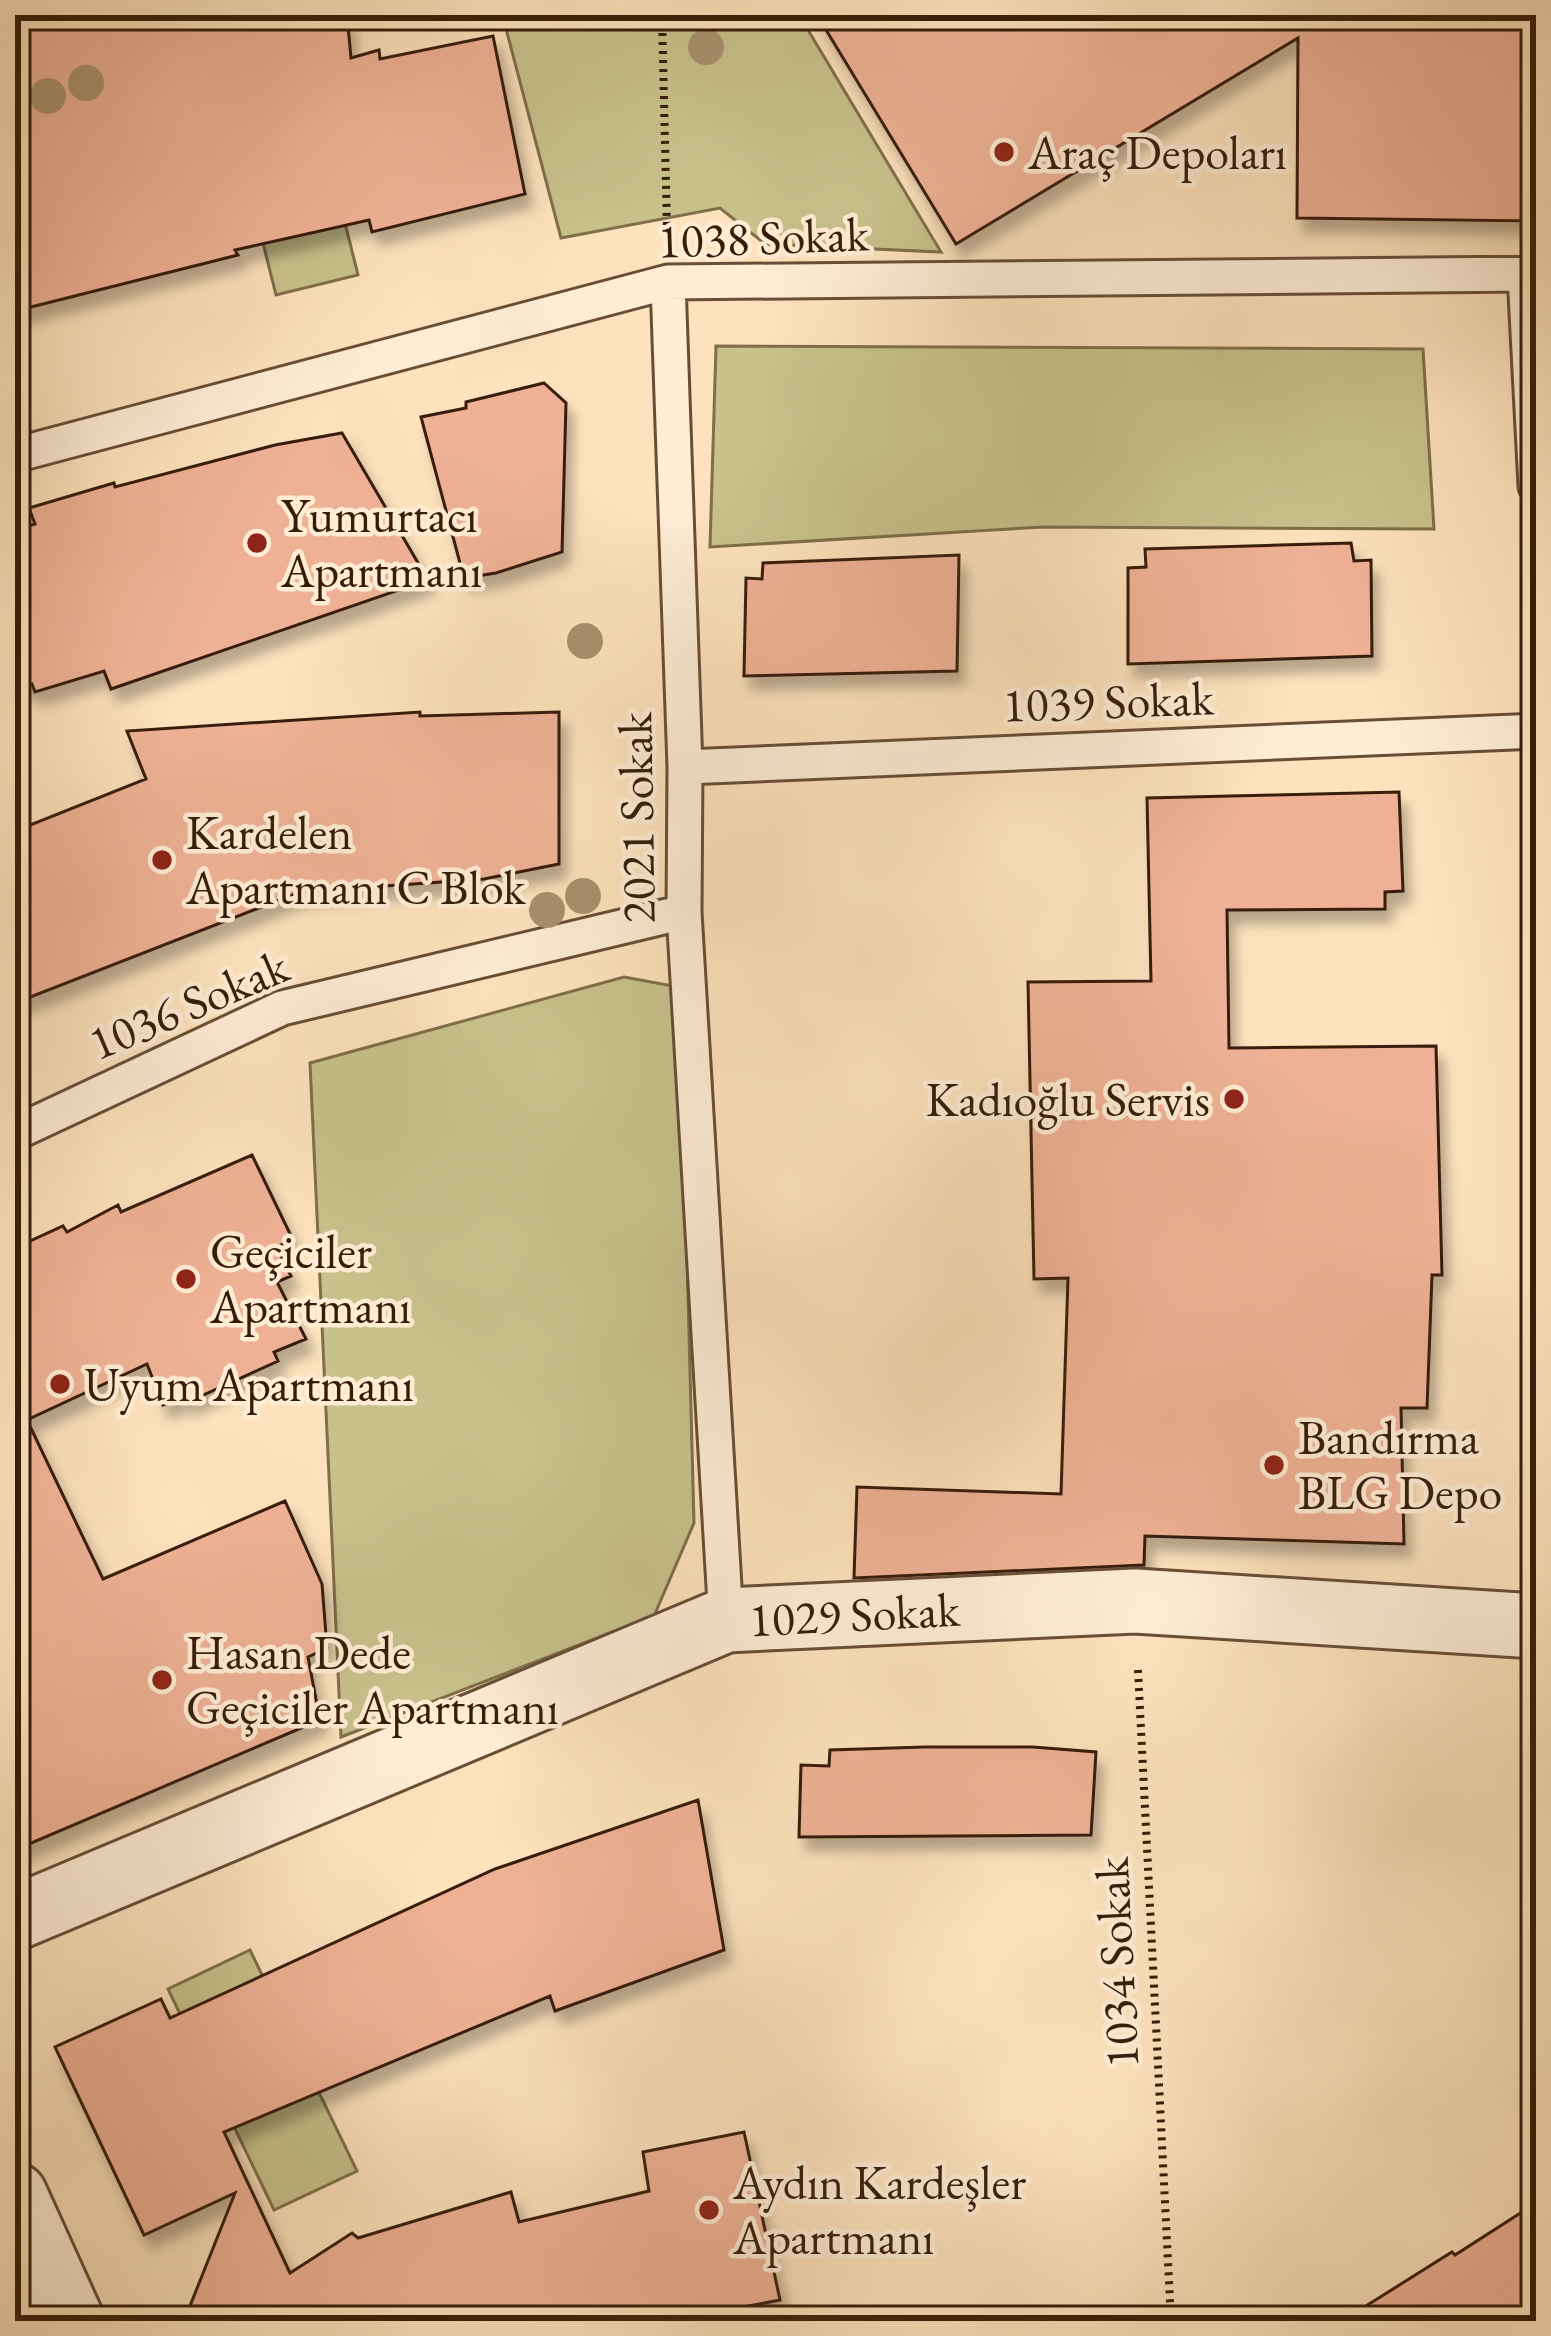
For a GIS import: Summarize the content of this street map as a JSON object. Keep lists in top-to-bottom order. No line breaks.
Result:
{"streets":{"street":["1029 Sokak"],"lane":["1038 Sokak","1039 Sokak","2021 Sokak","1036 Sokak"],"path":["1034 Sokak"]},"crossings":[["1038 Sokak","2021 Sokak"],["1039 Sokak","2021 Sokak"],["2021 Sokak","1036 Sokak"],["2021 Sokak","1029 Sokak"],["1029 Sokak","1034 Sokak"]],"places":["Araç Depoları","Yumurtacı Apartmanı","Kardelen Apartmanı C Blok","Kadıoğlu Servis","Geçiciler Apartmanı","Uyum Apartmanı","Bandırma BLG Depo","Hasan Dede Geçiciler Apartmanı","Aydın Kardeşler Apartmanı"]}
